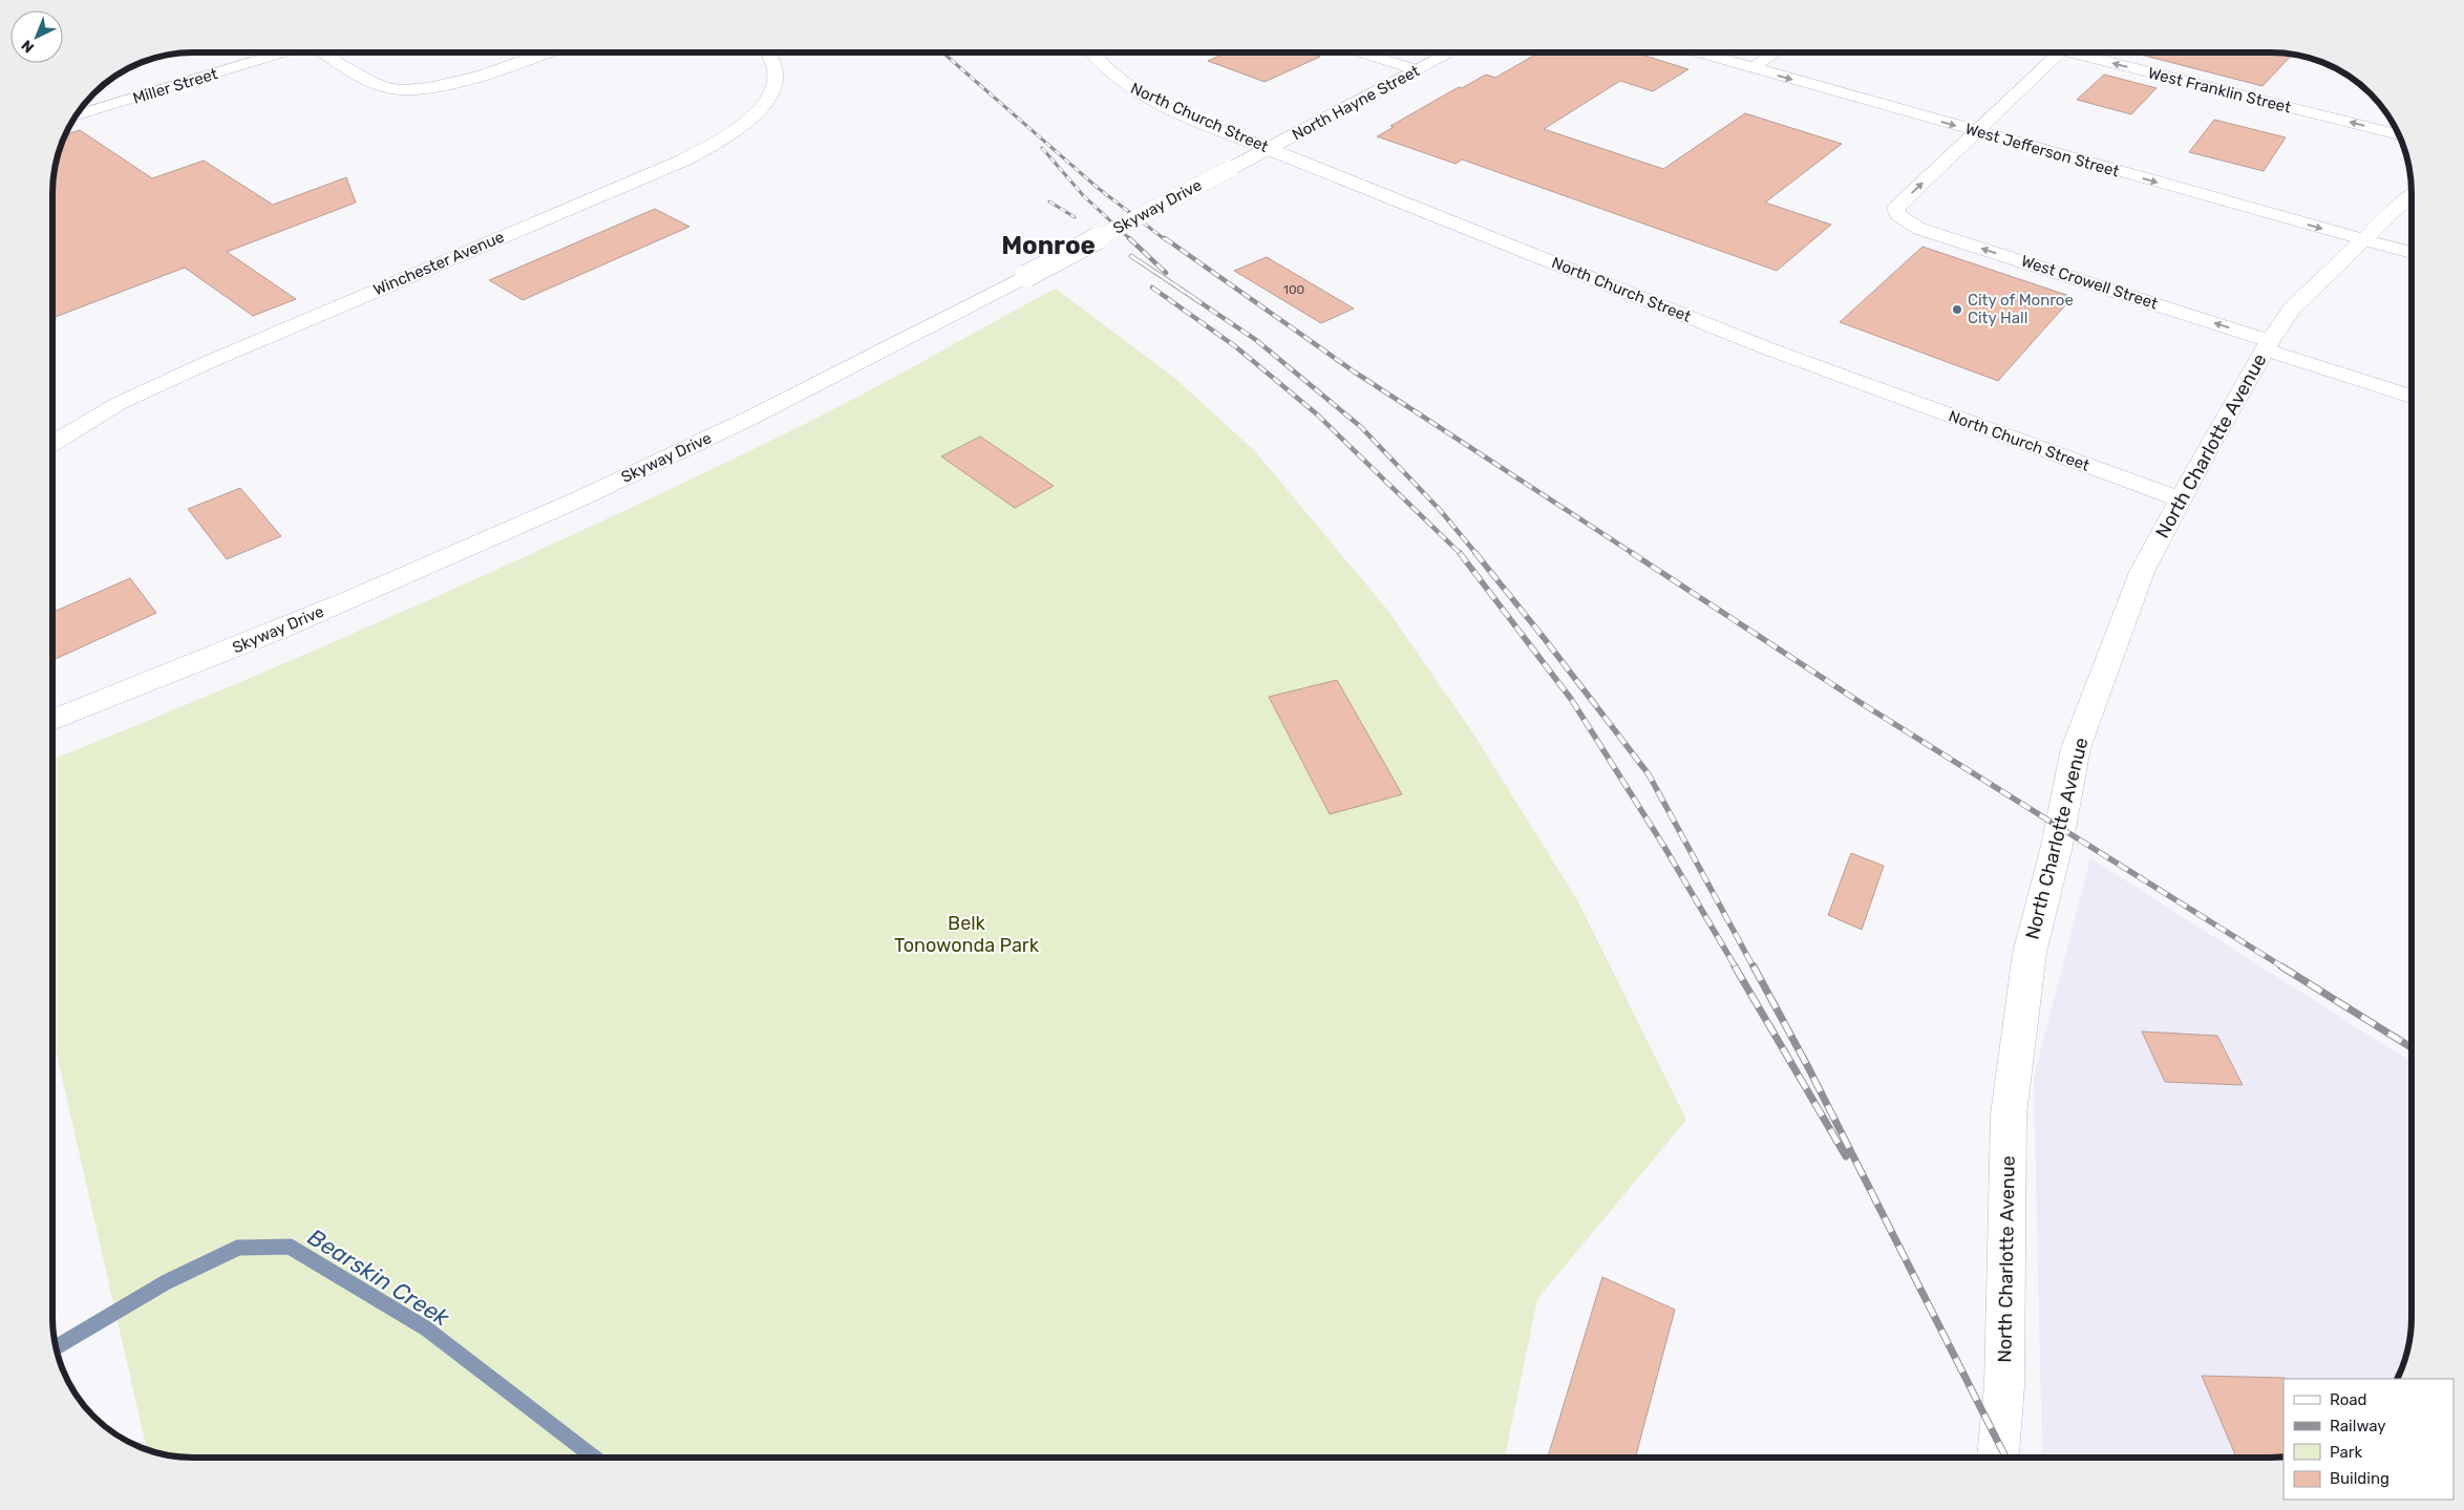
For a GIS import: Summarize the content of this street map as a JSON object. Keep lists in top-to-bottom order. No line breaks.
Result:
{"streets":{"main road":["Miller Street","West Franklin Street","North Hayne Street","North Church Street","West Jefferson Street","Skyway Drive","Winchester Avenue","West Crowell Street","North Charlotte Avenue"]},"crossings":[["North Hayne Street","North Church Street"],["North Hayne Street","Skyway Drive"],["North Church Street","Skyway Drive"],["North Church Street","North Charlotte Avenue"],["West Jefferson Street","West Crowell Street"],["West Jefferson Street","North Charlotte Avenue"],["West Crowell Street","North Charlotte Avenue"]],"one_way":["West Franklin Street","West Jefferson Street"],"districts":["Monroe"],"water":["Bearskin Creek"],"parks":["Belk Tonowonda Park"],"places":["City of Monroe City Hall"],"house_numbers":["100"],"legend":["Road","Railway","Park","Building"],"north":"bottom left"}
